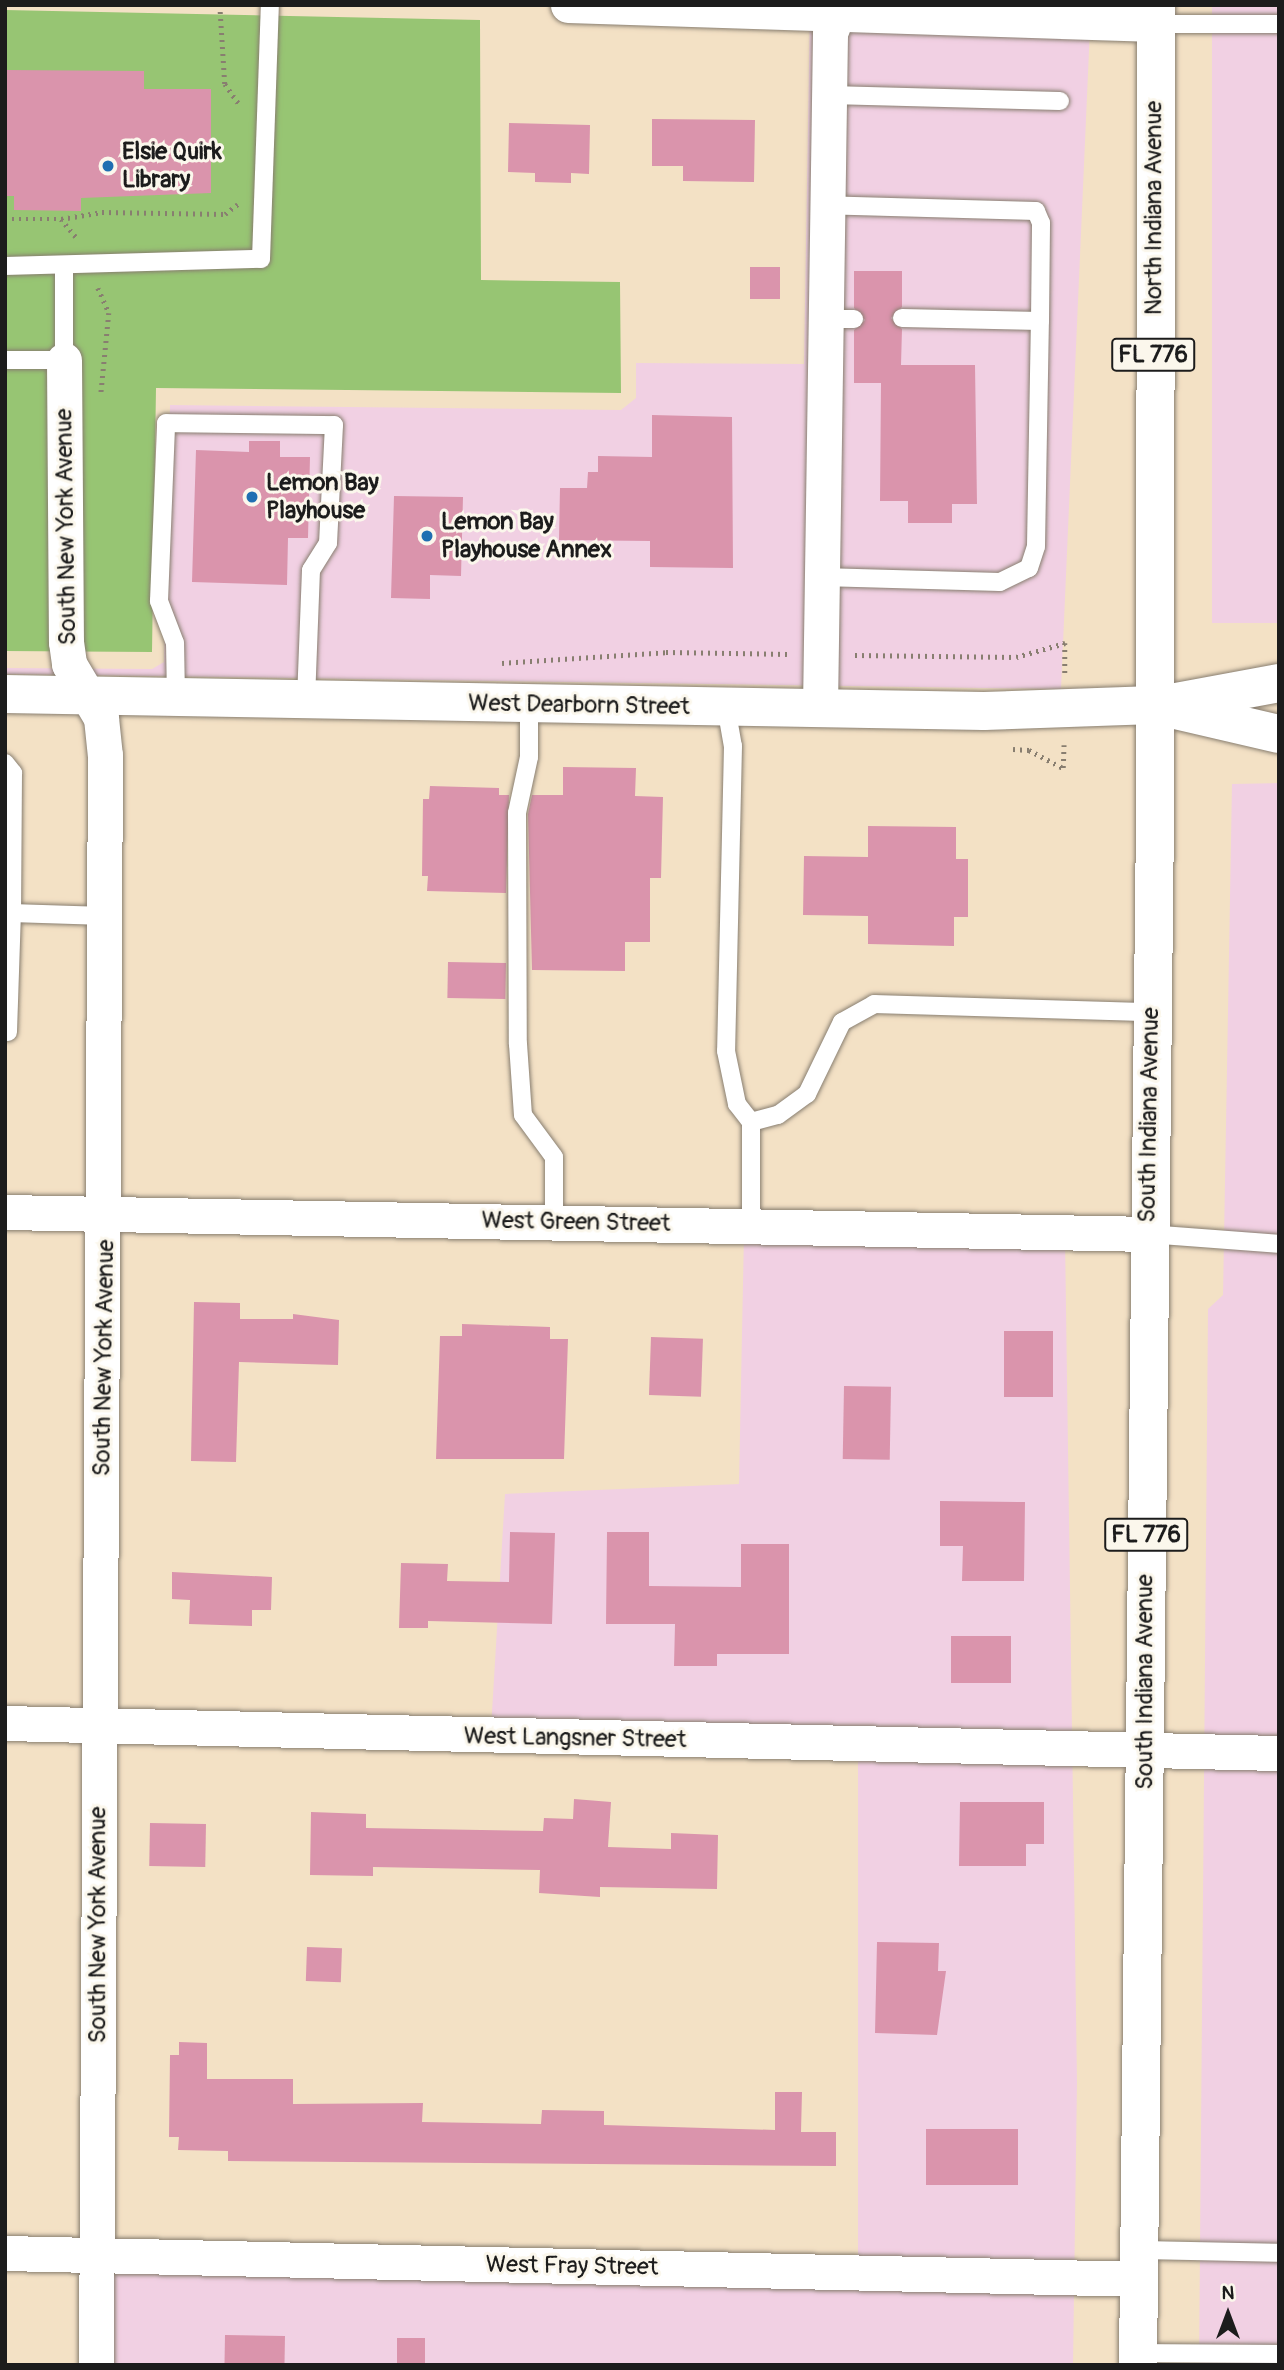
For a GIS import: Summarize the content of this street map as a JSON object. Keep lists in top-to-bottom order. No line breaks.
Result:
{"streets":{"main road":["North Indiana Avenue","FL 776","West Dearborn Street","South Indiana Avenue"],"street":["South New York Avenue","West Green Street","West Langsner Street","West Fray Street"]},"crossings":[["North Indiana Avenue","West Dearborn Street"],["North Indiana Avenue","South Indiana Avenue"],["South New York Avenue","West Dearborn Street"],["South New York Avenue","West Green Street"],["South New York Avenue","West Langsner Street"],["South New York Avenue","West Fray Street"],["West Dearborn Street","South Indiana Avenue"],["South Indiana Avenue","West Green Street"],["South Indiana Avenue","West Langsner Street"],["South Indiana Avenue","West Fray Street"]],"places":["Elsie Quirk Library","Lemon Bay Playhouse","Lemon Bay Playhouse Annex"],"north":"top"}
